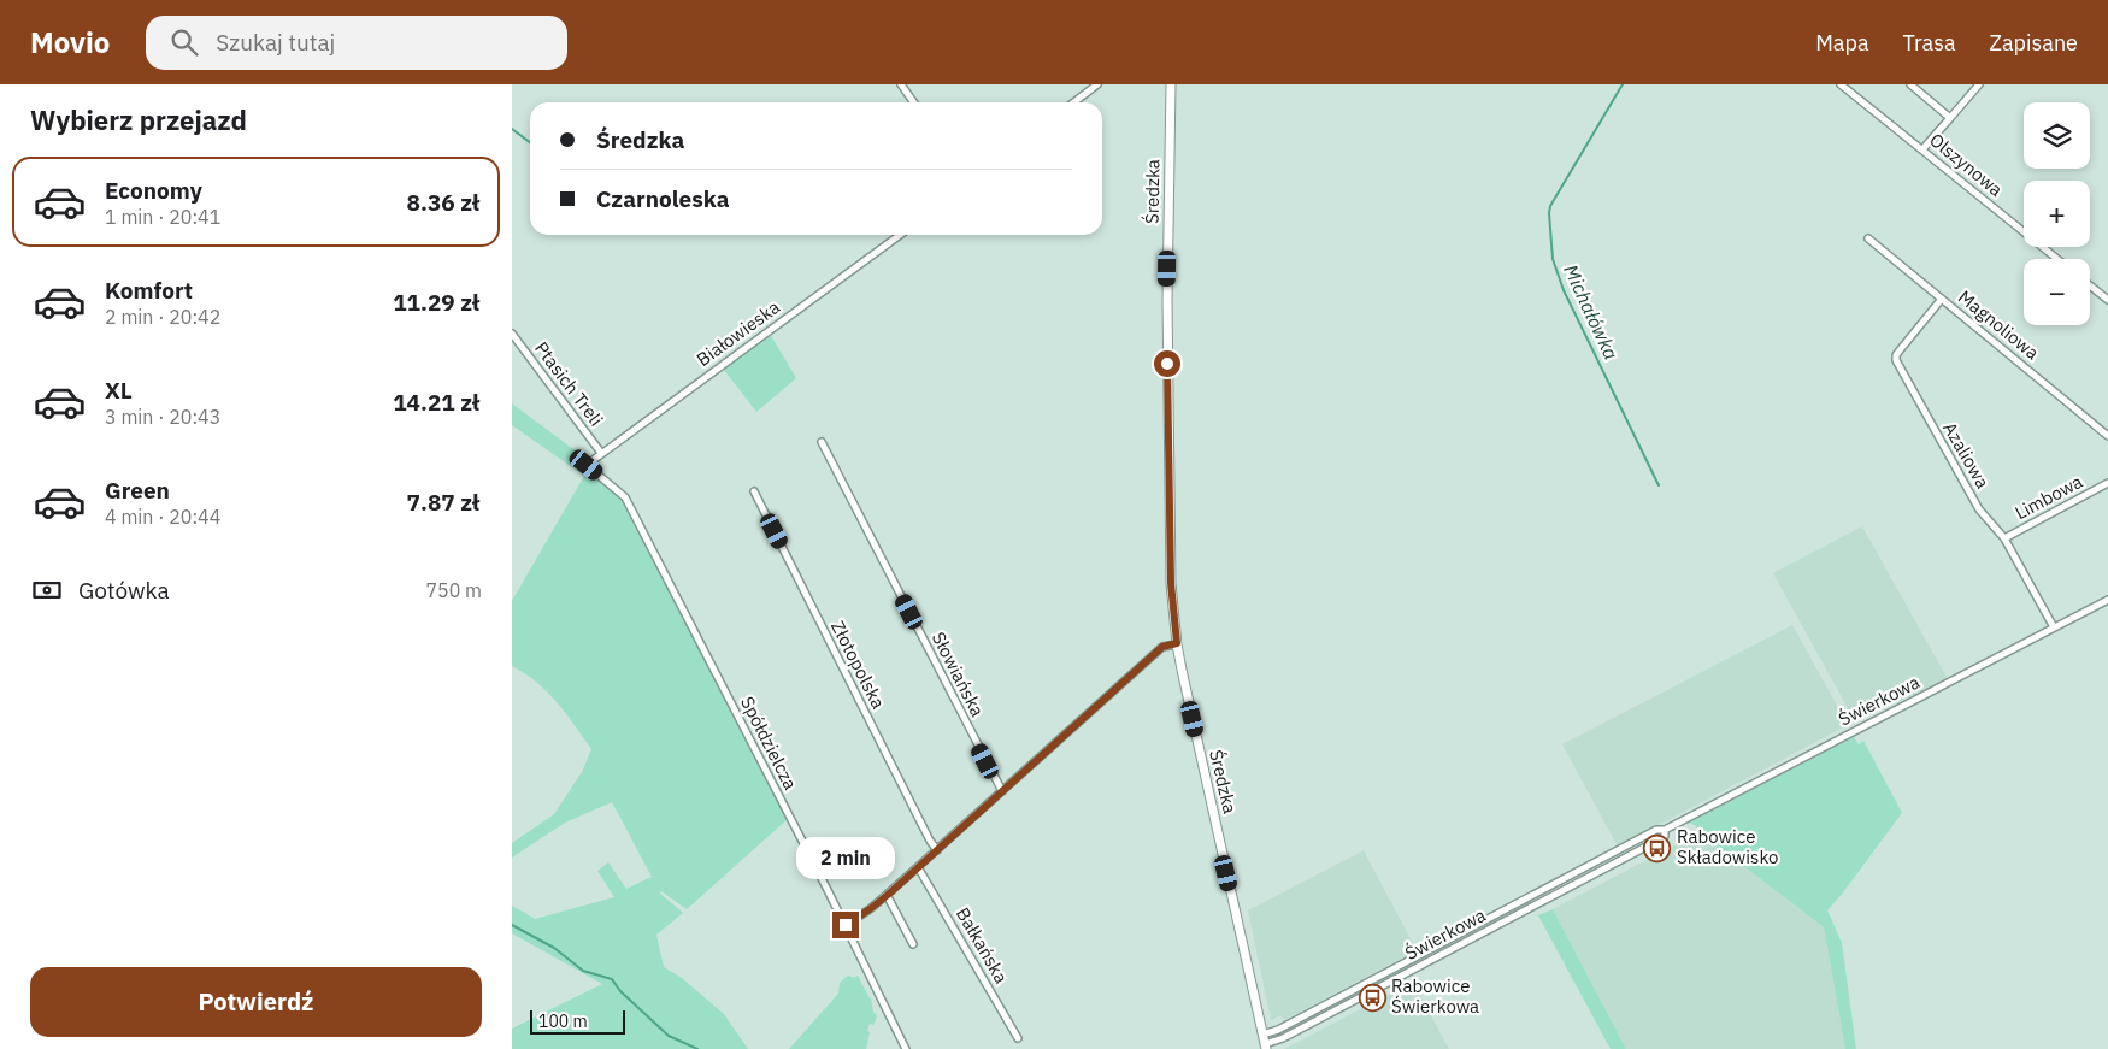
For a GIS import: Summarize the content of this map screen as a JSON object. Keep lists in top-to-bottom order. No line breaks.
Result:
{"streets":{"street":["Olszynowa","Średzka","Magnoliowa","Białowieska","Ptasich Treli","Azaliowa","Limbowa","Złotopolska","Słowiańska","Świerkowa","Spółdzielcza","Bałkańska"]},"crossings":[["Średzka","Świerkowa"],["Magnoliowa","Azaliowa"],["Białowieska","Ptasich Treli"],["Białowieska","Spółdzielcza"],["Azaliowa","Limbowa"],["Azaliowa","Świerkowa"]],"water":["Michałówka"],"places":{"bus stop":["Rabowice Składowisko","Rabowice Świerkowa"]},"scale_bar":"100 m","page":{"header":"Movio","search":"Szukaj tutaj","nav":["Mapa","Trasa","Zapisane"],"heading":"Wybierz przejazd","map_buttons":["+","−"],"banner":["Średzka","Czarnoleska"],"list":[{"name":"Economy","note":"1 min · 20:41","value":"8.36 zł"},{"name":"Komfort","note":"2 min · 20:42","value":"11.29 zł"},{"name":"XL","note":"3 min · 20:43","value":"14.21 zł"},{"name":"Green","note":"4 min · 20:44","value":"7.87 zł"}],"pay":["Gotówka","750 m"],"bubble":"2 min","buttons":"Potwierdź","scale":"100 m"}}
